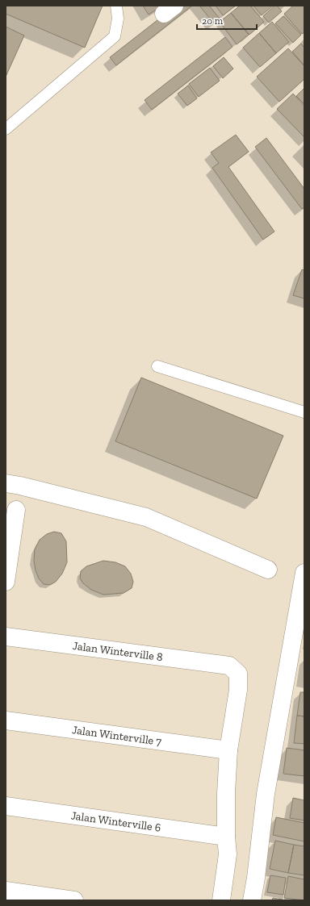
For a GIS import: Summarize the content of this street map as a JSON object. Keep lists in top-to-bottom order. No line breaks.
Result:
{"streets":{"street":["Jalan Winterville 8","Jalan Winterville 7","Jalan Winterville 6"]},"crossings":[["Jalan Winterville 8","Jalan Winterville 7"]],"scale_bar":"20 m"}
